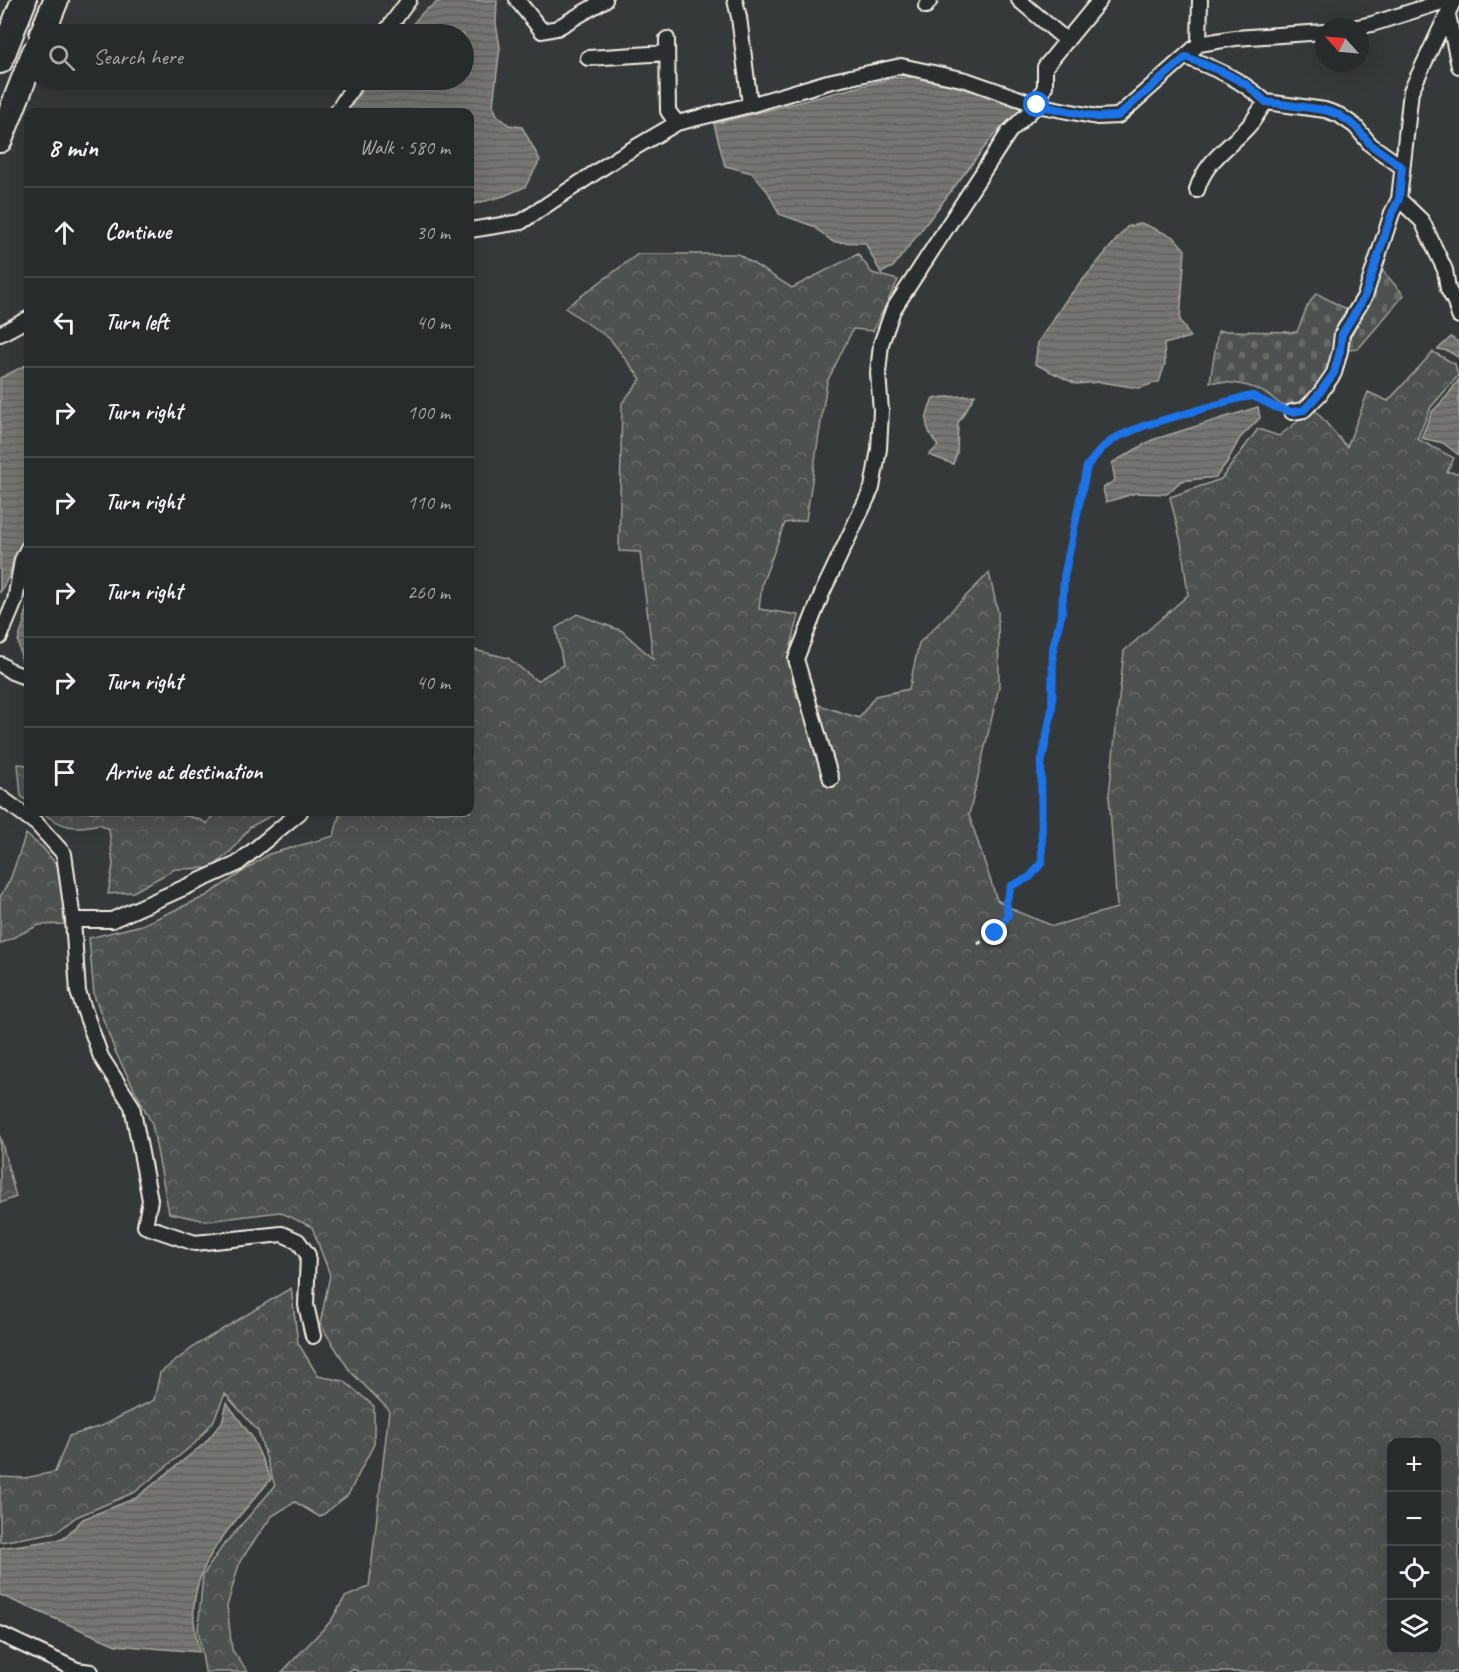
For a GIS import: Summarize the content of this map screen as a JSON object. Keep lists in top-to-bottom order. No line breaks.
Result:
{"north":"top left","page":{"search":"Search here","heading":["8 min","Walk · 580 m"],"list":[["Continue","30 m"],["Turn left","40 m"],["Turn right","100 m"],["Turn right","110 m"],["Turn right","260 m"],["Turn right","40 m"],"Arrive at destination"],"map_buttons":["+","−"]}}
